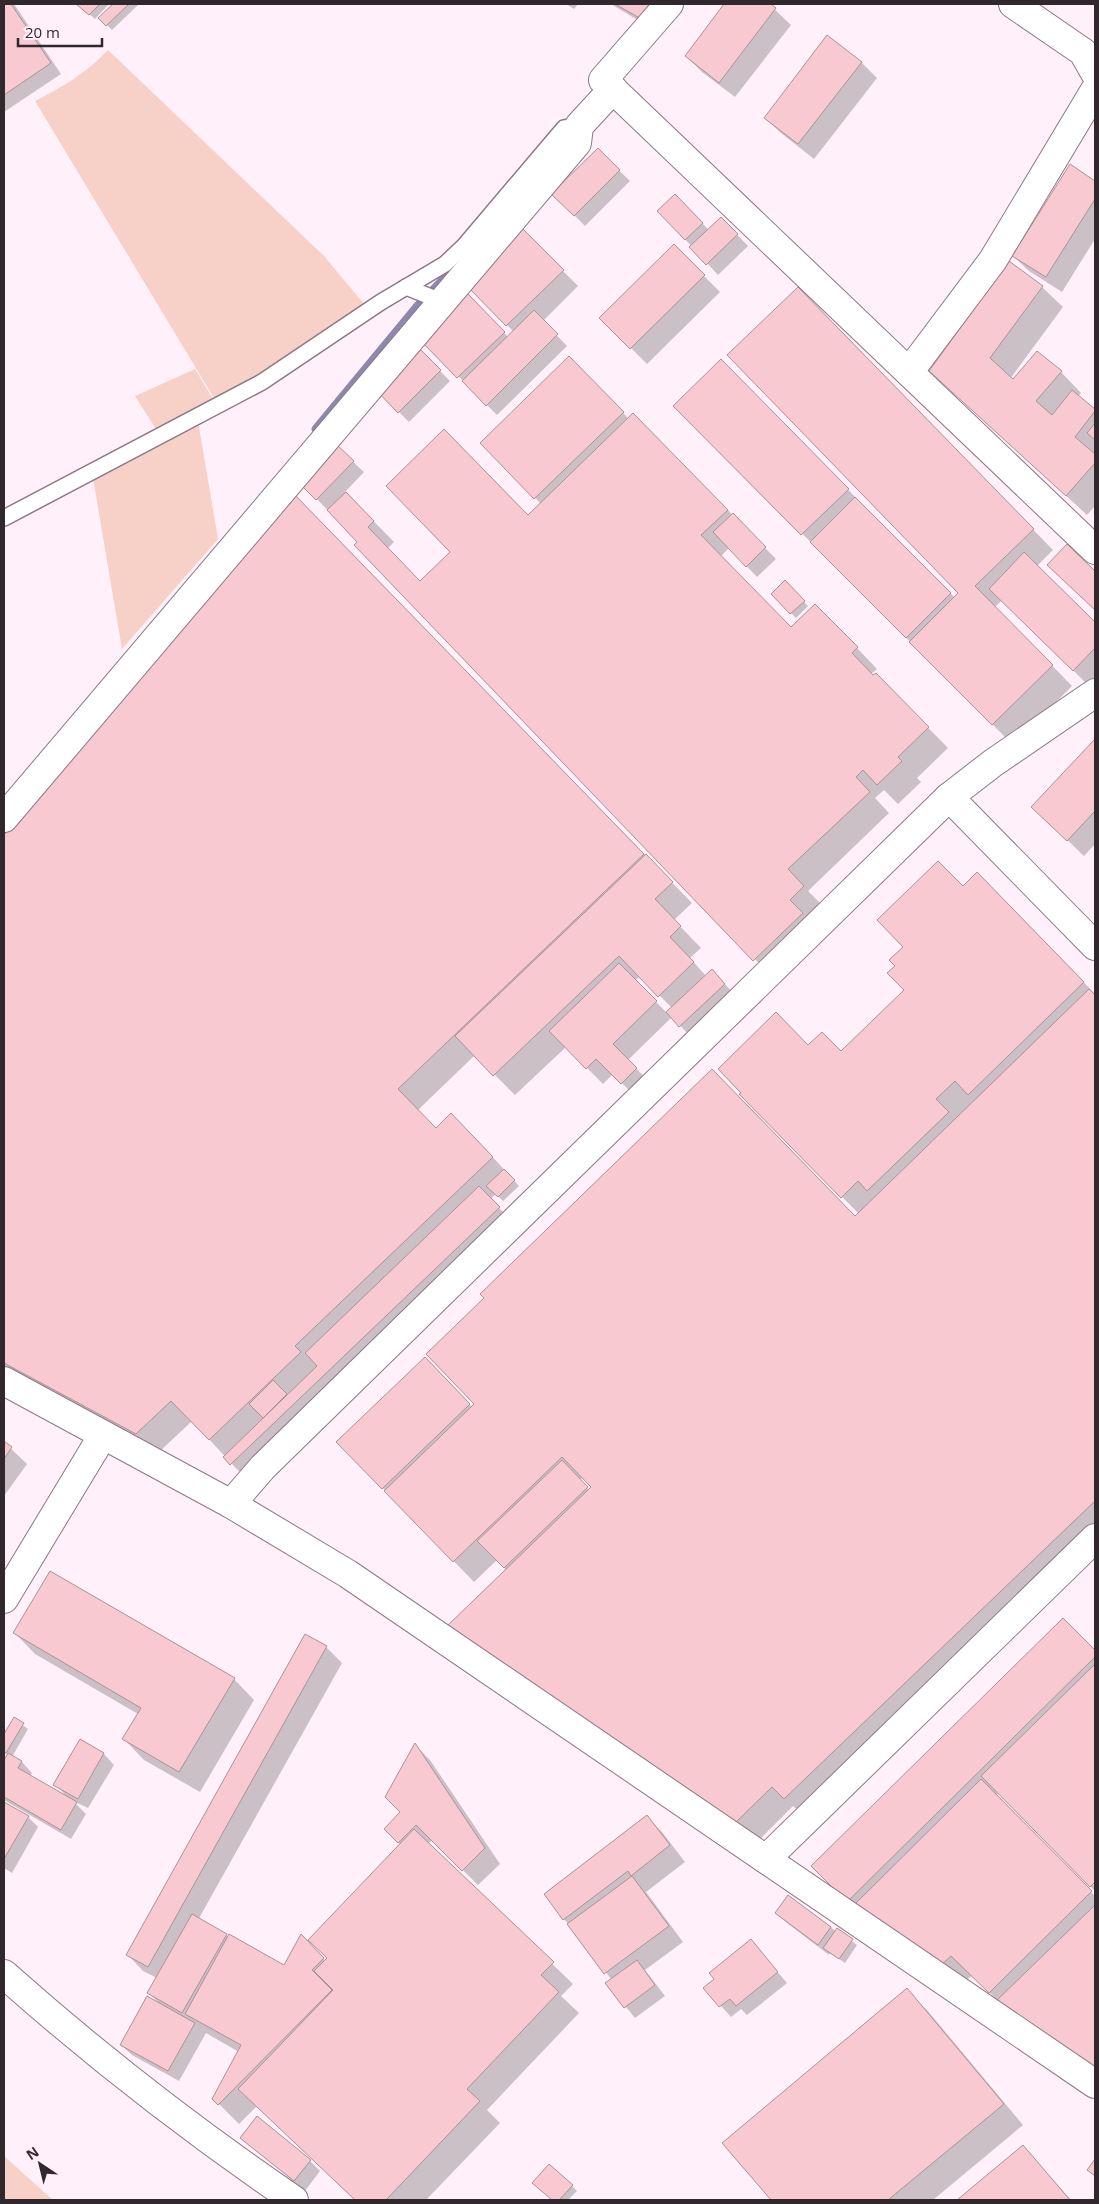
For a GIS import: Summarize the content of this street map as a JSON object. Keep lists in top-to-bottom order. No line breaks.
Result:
{"scale_bar":"20 m","north":"top left"}
